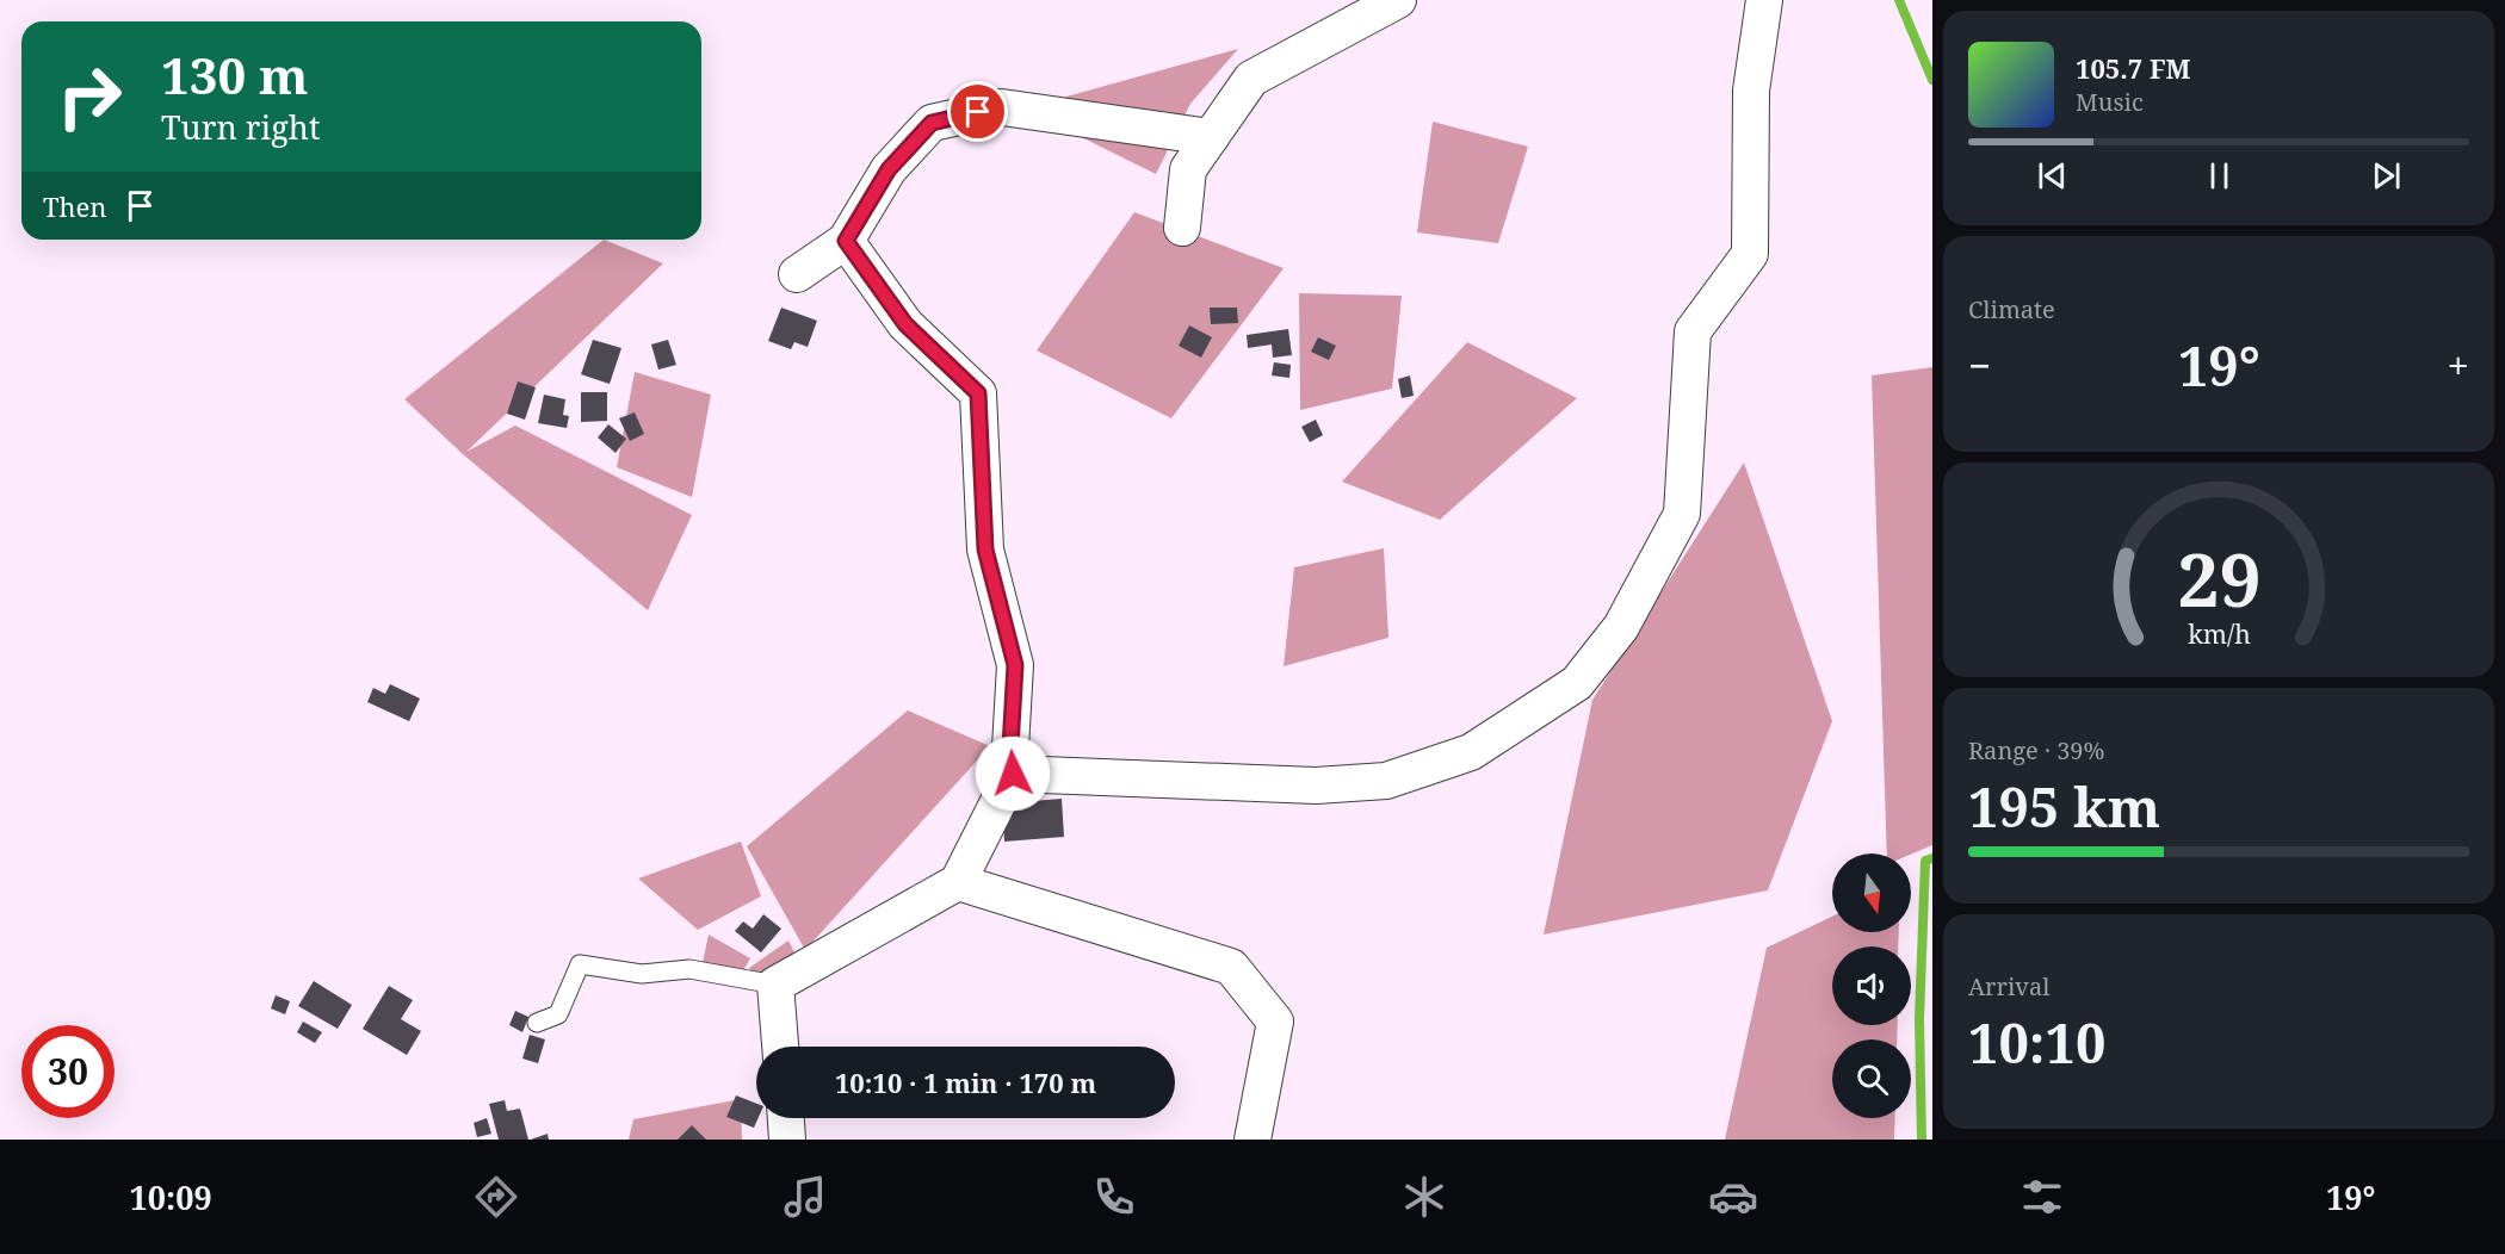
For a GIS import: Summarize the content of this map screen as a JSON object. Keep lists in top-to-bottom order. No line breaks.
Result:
{"north":"bottom","page":{"turn":["130 m","Turn right"],"song":["105.7 FM","Music"],"then":"Then","tile":["Climate",["Range · 39%","195 km"],["Arrival","10:10"]],"heat":["−","19°","+"],"limit":"30","trip":"10:10 · 1 min · 170 m","tabs":["10:09","19°"],"gauge":["29","km/h"]}}
